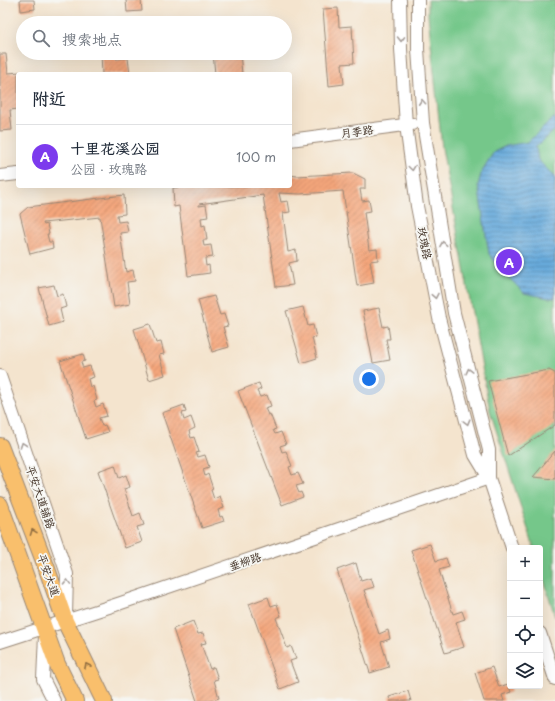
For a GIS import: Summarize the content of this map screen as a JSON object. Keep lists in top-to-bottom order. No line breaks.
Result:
{"streets":{"main road":["平安大道"],"street":["月季路","玫瑰路","平安大道辅路","垂柳路"]},"crossings":[["月季路","玫瑰路"],["玫瑰路","垂柳路"],["平安大道辅路","垂柳路"],["平安大道辅路","平安大道"],["垂柳路","平安大道"]],"one_way":["平安大道辅路"],"page":{"search":"搜索地点","heading":"附近","list":[{"mark":"A","name":"十里花溪公园","note":"公园 · 玫瑰路","value":"100 m"}],"pins":"A","map_buttons":["+","−"]}}
